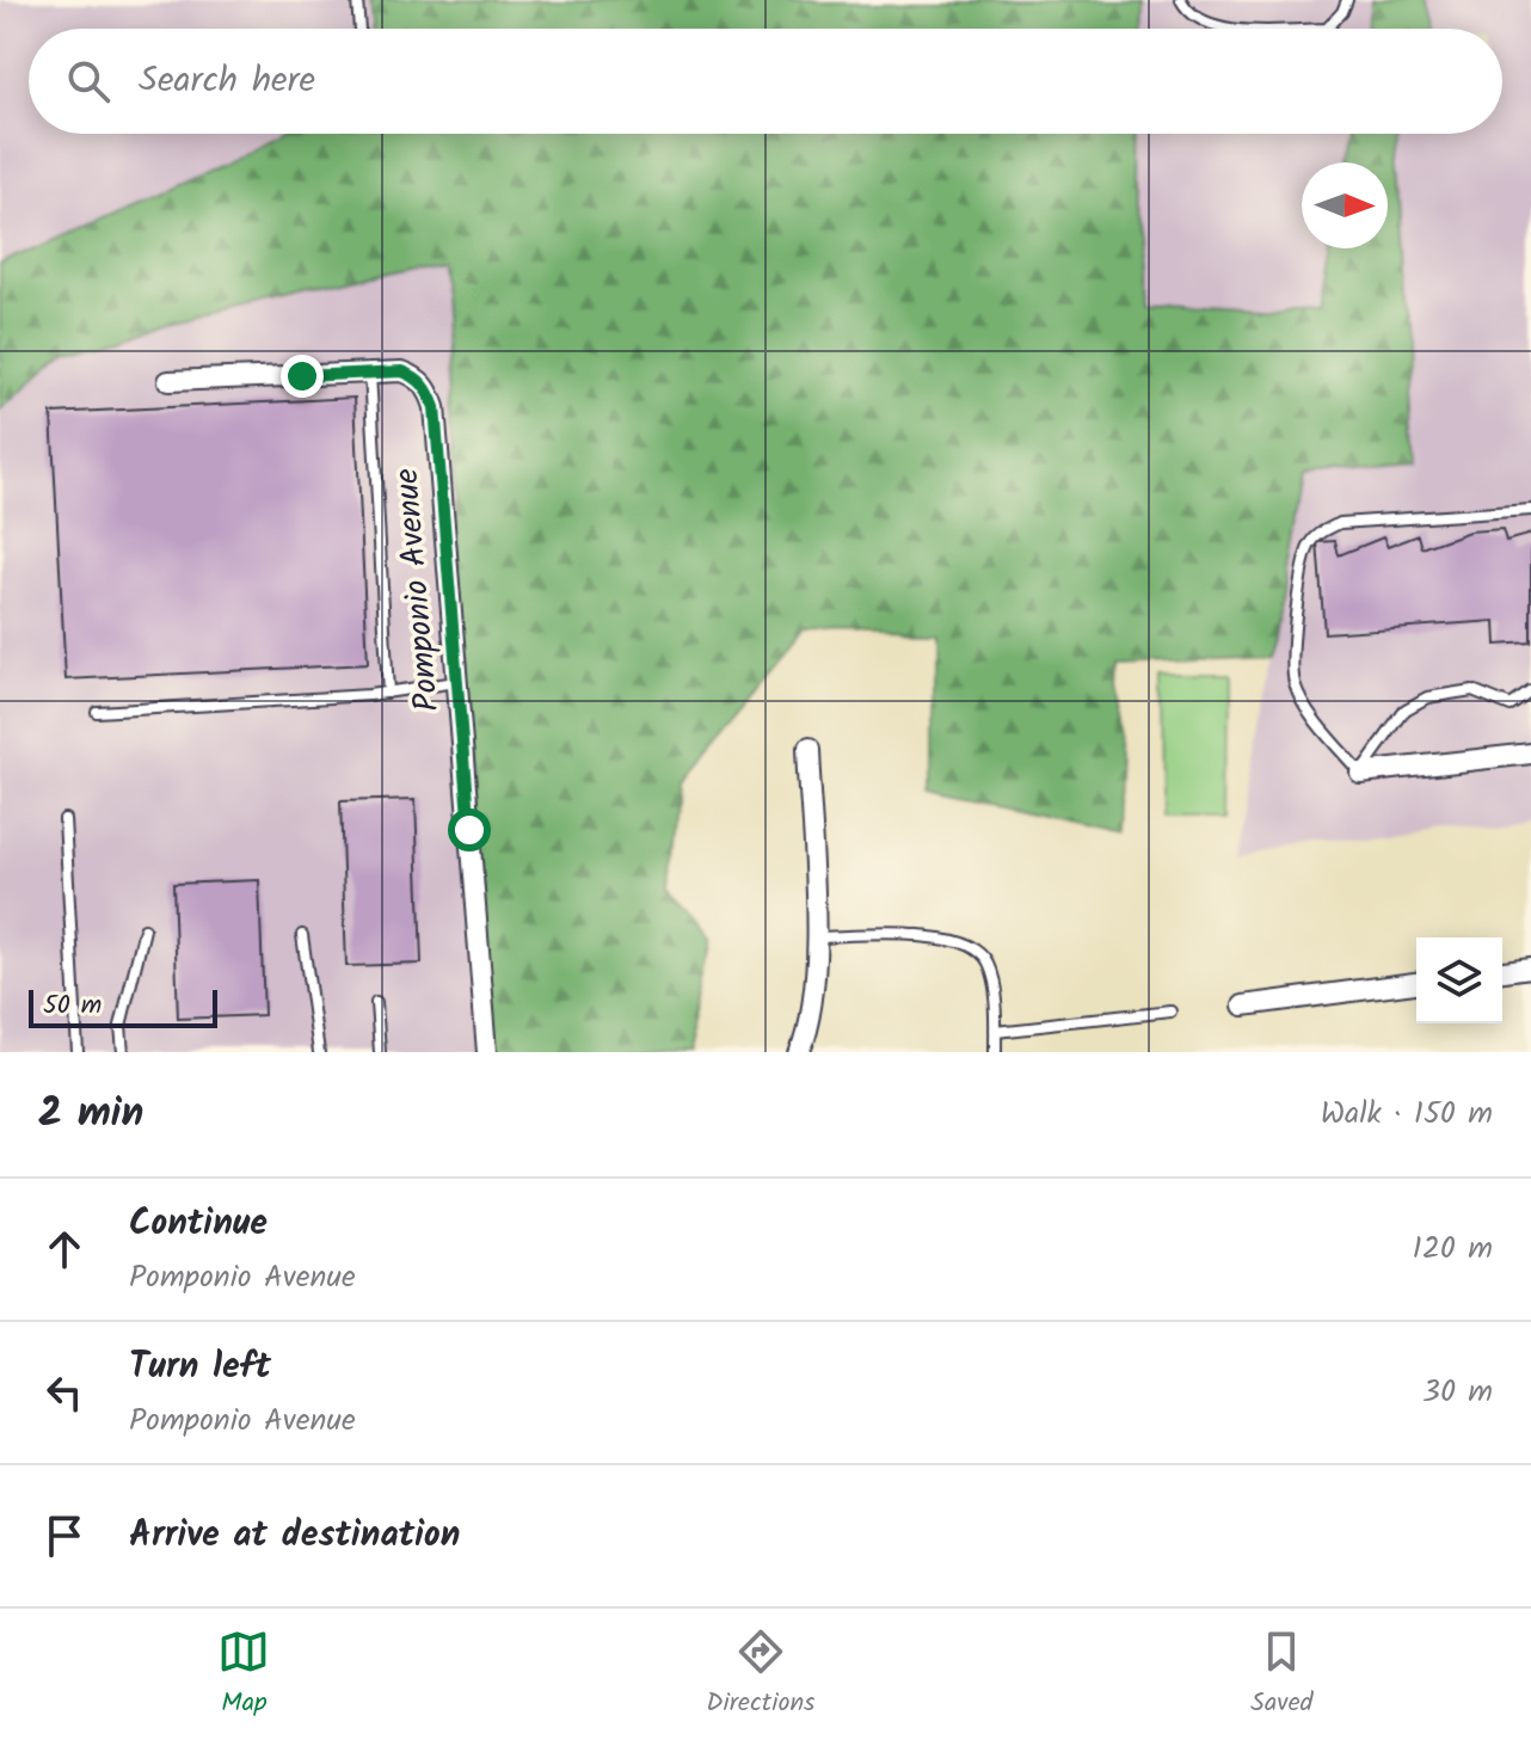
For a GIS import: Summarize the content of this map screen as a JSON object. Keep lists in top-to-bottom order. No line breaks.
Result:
{"streets":{"street":["Pomponio Avenue"]},"scale_bar":"50 m","north":"right","page":{"search":"Search here","scale":"50 m","heading":["2 min","Walk · 150 m"],"list":[["Continue","Pomponio Avenue","120 m"],["Turn left","Pomponio Avenue","30 m"],"Arrive at destination"],"nav":["Map","Directions","Saved"]}}
